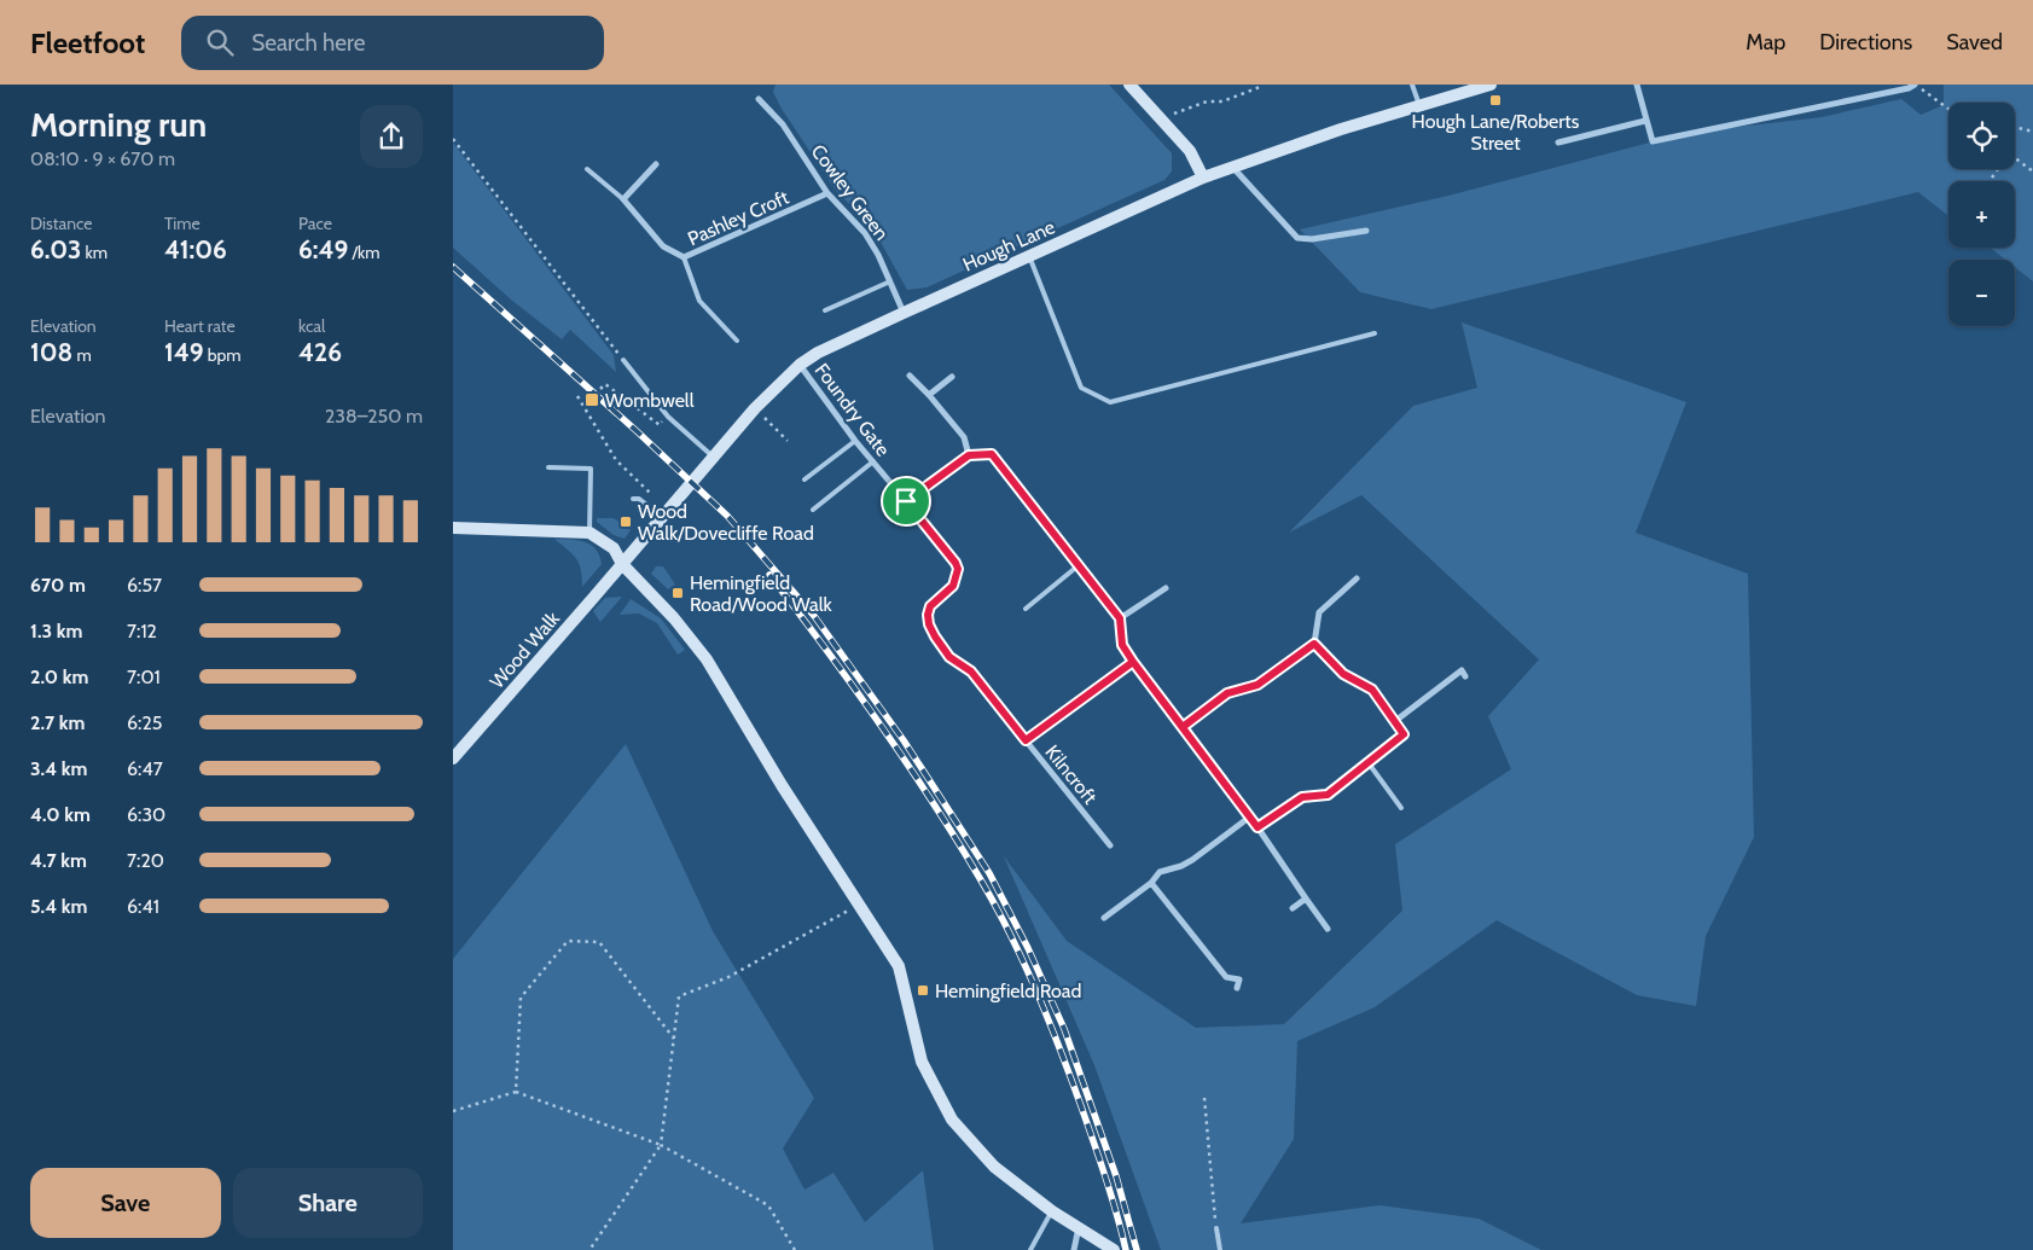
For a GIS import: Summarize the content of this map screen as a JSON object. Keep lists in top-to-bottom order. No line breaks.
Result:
{"streets":{"main road":["Hough Lane","Wood Walk"],"street":["Cowley Green","Pashley Croft","Foundry Gate","Kilncroft"]},"crossings":[["Cowley Green","Pashley Croft"],["Cowley Green","Hough Lane"],["Hough Lane","Foundry Gate"],["Hough Lane","Wood Walk"],["Foundry Gate","Kilncroft"]],"places":{"transit":["Hough Lane/Roberts Street","Wombwell","Wood Walk/Dovecliffe Road","Hemingfield Road/Wood Walk","Hemingfield Road"]},"page":{"header":"Fleetfoot","search":"Search here","nav":["Map","Directions","Saved"],"heading":["Morning run","08:10 · 9 × 670 m"],"map_buttons":["+","−"],"stats":[["Distance","6.03 km"],["Time","41:06"],["Pace","6:49 /km"],["Elevation","108 m"],["Heart rate","149 bpm"],["kcal","426"]],"chart":["Elevation","238–250 m"],"list":[{"name":"670 m","note":"6:57"},{"name":"1.3 km","note":"7:12"},{"name":"2.0 km","note":"7:01"},{"name":"2.7 km","note":"6:25"},{"name":"3.4 km","note":"6:47"},{"name":"4.0 km","note":"6:30"},{"name":"4.7 km","note":"7:20"},{"name":"5.4 km","note":"6:41"}],"buttons":["Save","Share"]}}
